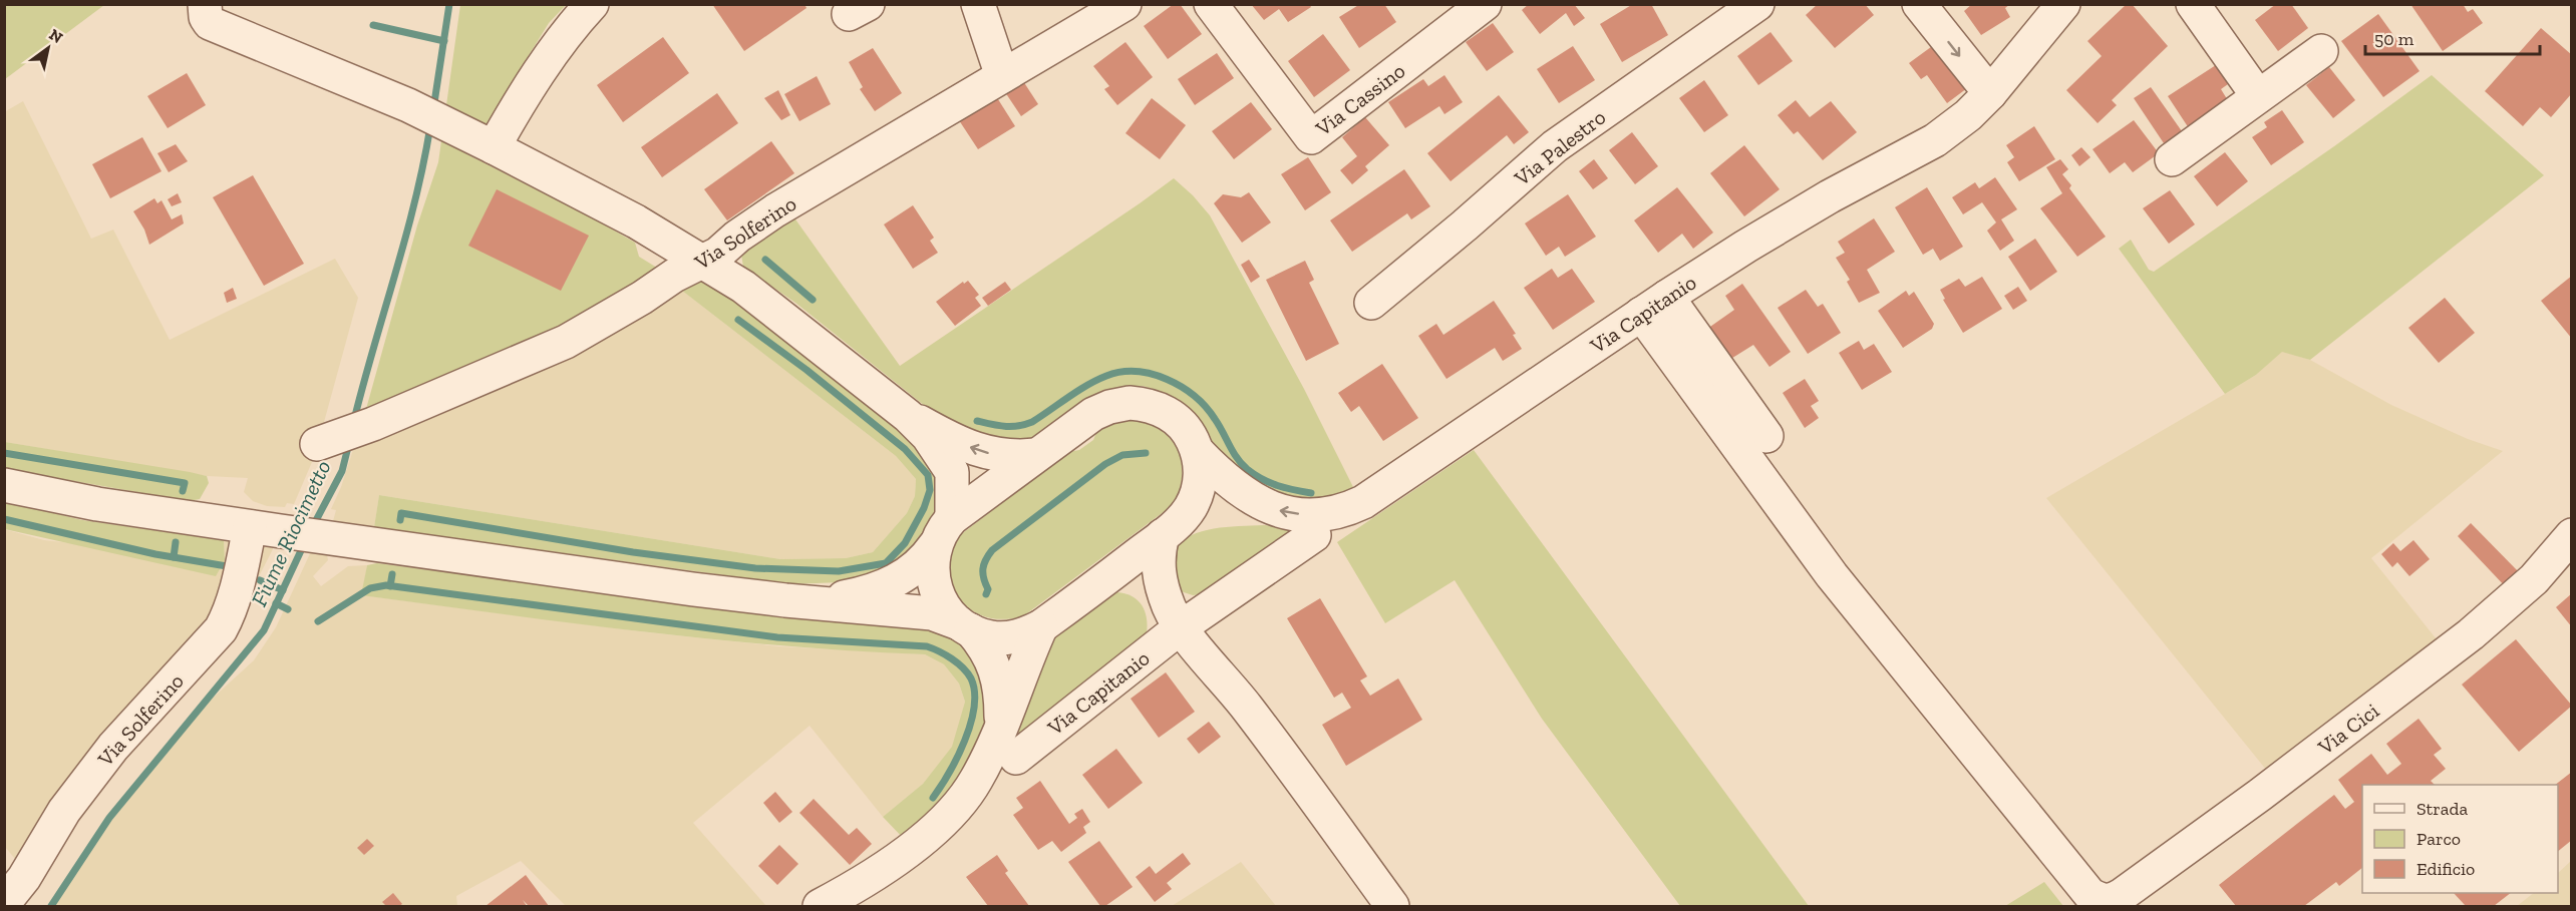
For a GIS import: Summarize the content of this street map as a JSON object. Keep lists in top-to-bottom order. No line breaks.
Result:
{"streets":{"street":["Via Cassino","Via Palestro","Via Solferino","Via Capitanio","Via Cici"]},"crossings":[["Via Capitanio","Via Cici"]],"water":["Fiume Riocimetto"],"legend":["Strada","Parco","Edificio"],"scale_bar":"50 m","north":"top right"}
